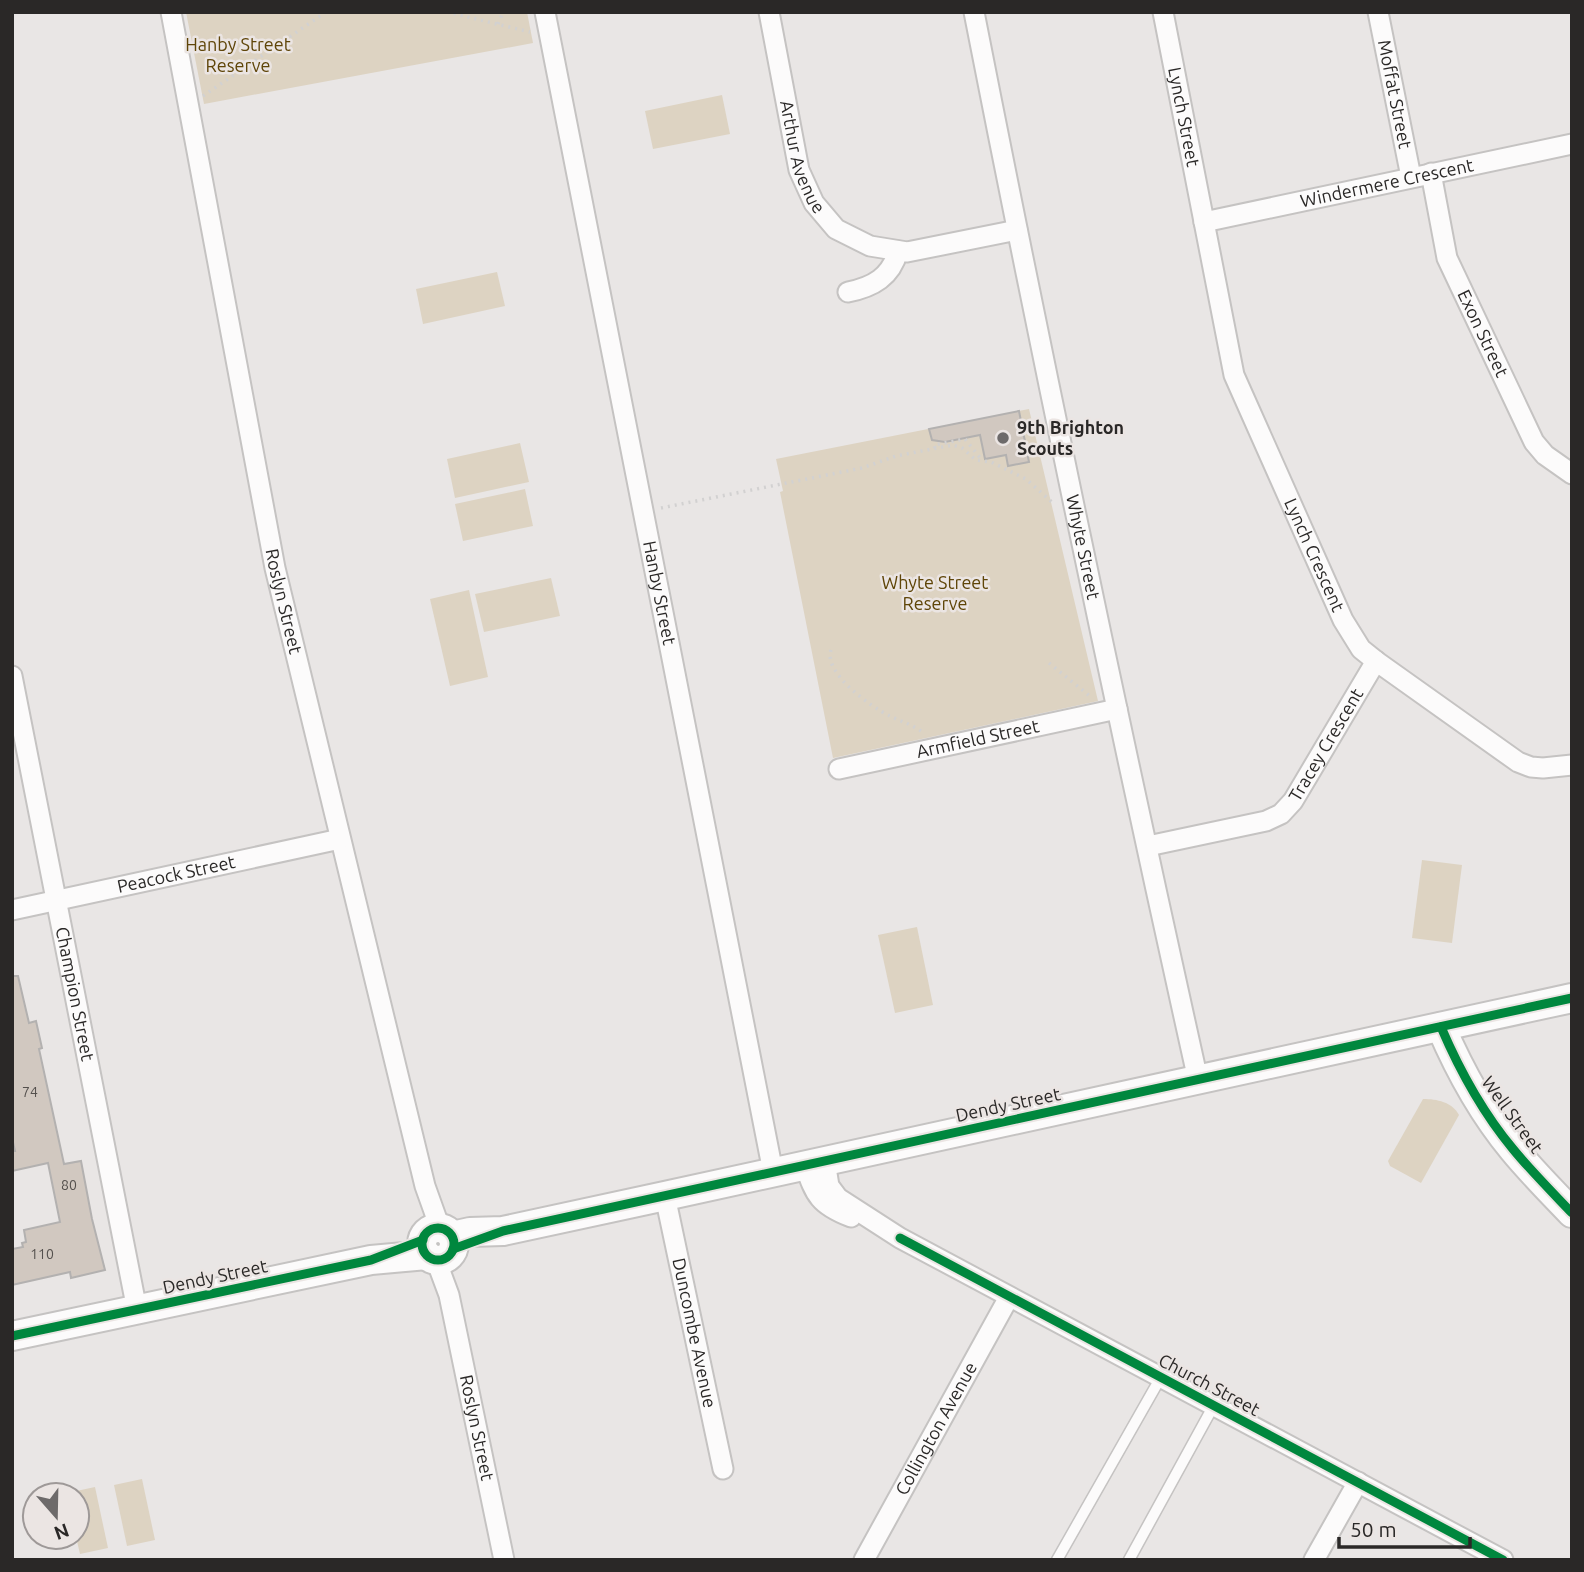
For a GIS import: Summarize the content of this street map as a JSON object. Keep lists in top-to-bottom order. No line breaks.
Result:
{"streets":{"street":["Moffat Street","Lynch Street","Arthur Avenue","Windermere Crescent","Exon Street","Whyte Street","Lynch Crescent","Hanby Street","Roslyn Street","Armfield Street","Tracey Crescent","Peacock Street","Champion Street","Dendy Street","Well Street","Duncombe Avenue","Church Street","Collington Avenue"]},"crossings":[["Moffat Street","Windermere Crescent"],["Lynch Street","Windermere Crescent"],["Lynch Street","Lynch Crescent"],["Arthur Avenue","Whyte Street"],["Windermere Crescent","Exon Street"],["Windermere Crescent","Lynch Crescent"],["Whyte Street","Armfield Street"],["Whyte Street","Tracey Crescent"],["Whyte Street","Dendy Street"],["Lynch Crescent","Tracey Crescent"],["Hanby Street","Dendy Street"],["Roslyn Street","Peacock Street"],["Roslyn Street","Dendy Street"],["Peacock Street","Champion Street"],["Champion Street","Dendy Street"],["Dendy Street","Well Street"],["Dendy Street","Duncombe Avenue"],["Dendy Street","Church Street"],["Church Street","Collington Avenue"]],"parks":["Hanby Street Reserve","Whyte Street Reserve"],"places":["9th Brighton Scouts"],"house_numbers":["74","80","110"],"scale_bar":"50 m","north":"bottom"}
